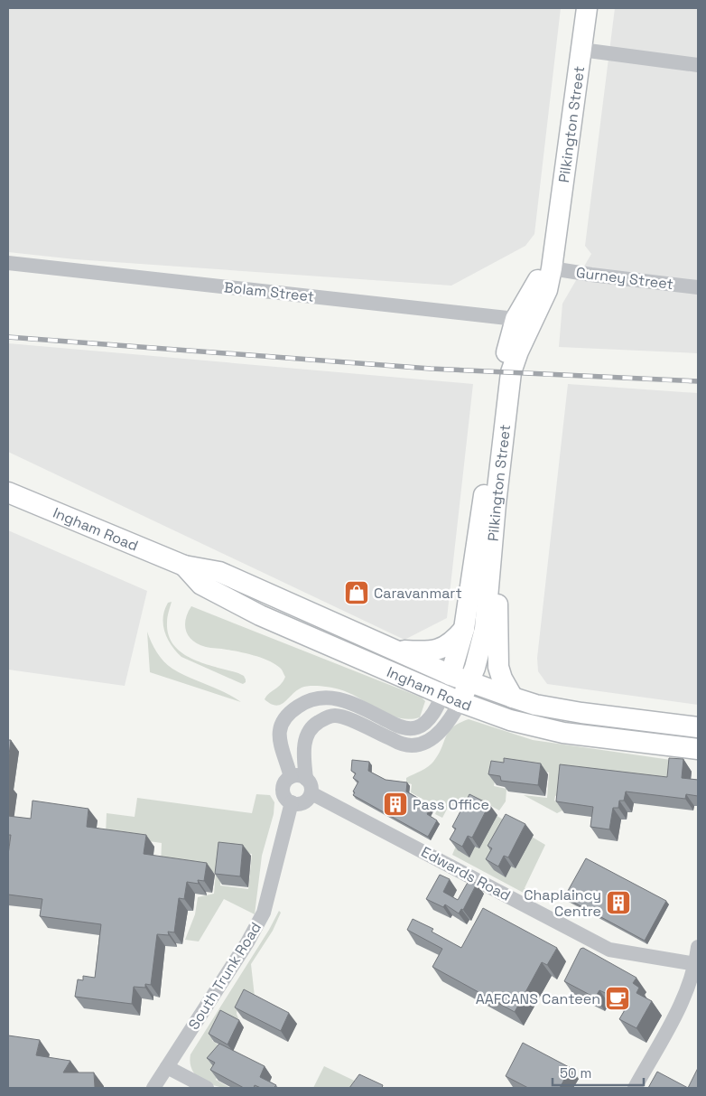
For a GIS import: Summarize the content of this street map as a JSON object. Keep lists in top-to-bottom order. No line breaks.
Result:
{"streets":{"main road":["Pilkington Street","Ingham Road"],"street":["Gurney Street","Bolam Street","Edwards Road","South Trunk Road"]},"crossings":[["Pilkington Street","Gurney Street"],["Pilkington Street","Bolam Street"],["Pilkington Street","Ingham Road"],["Edwards Road","South Trunk Road"]],"places":{"shop":["Caravanmart"],"building":["Pass Office","Chaplaincy Centre"],"cafe":["AAFCANS Canteen"]},"scale_bar":"50 m"}
